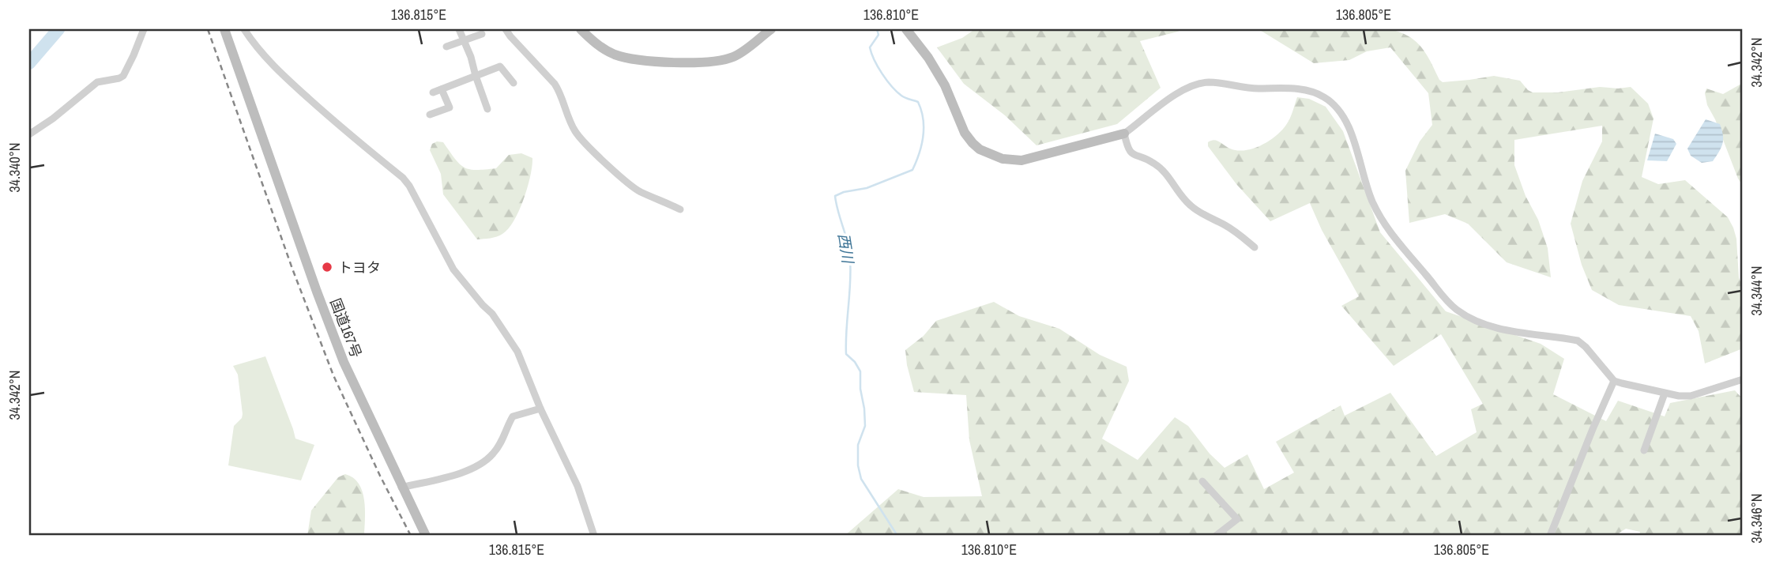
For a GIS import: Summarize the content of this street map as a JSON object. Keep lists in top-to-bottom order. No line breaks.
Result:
{"streets":{"street":["国道167号"]},"water":["西川"],"places":["トヨタ"],"coordinates":["136.815°E","136.810°E","136.805°E","34.342°N","34.340°N","34.344°N","34.346°N"]}
